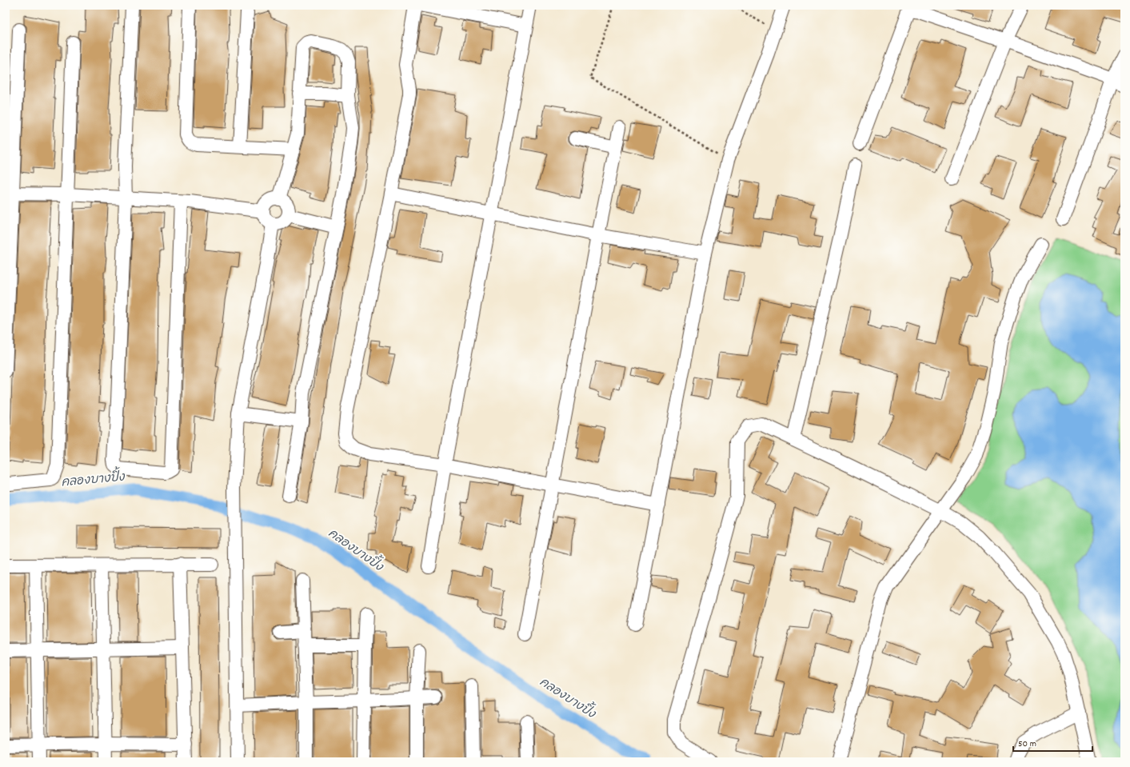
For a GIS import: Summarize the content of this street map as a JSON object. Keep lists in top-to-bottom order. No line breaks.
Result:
{"water":["คลองบางปิ้ง"],"scale_bar":"50 m"}
